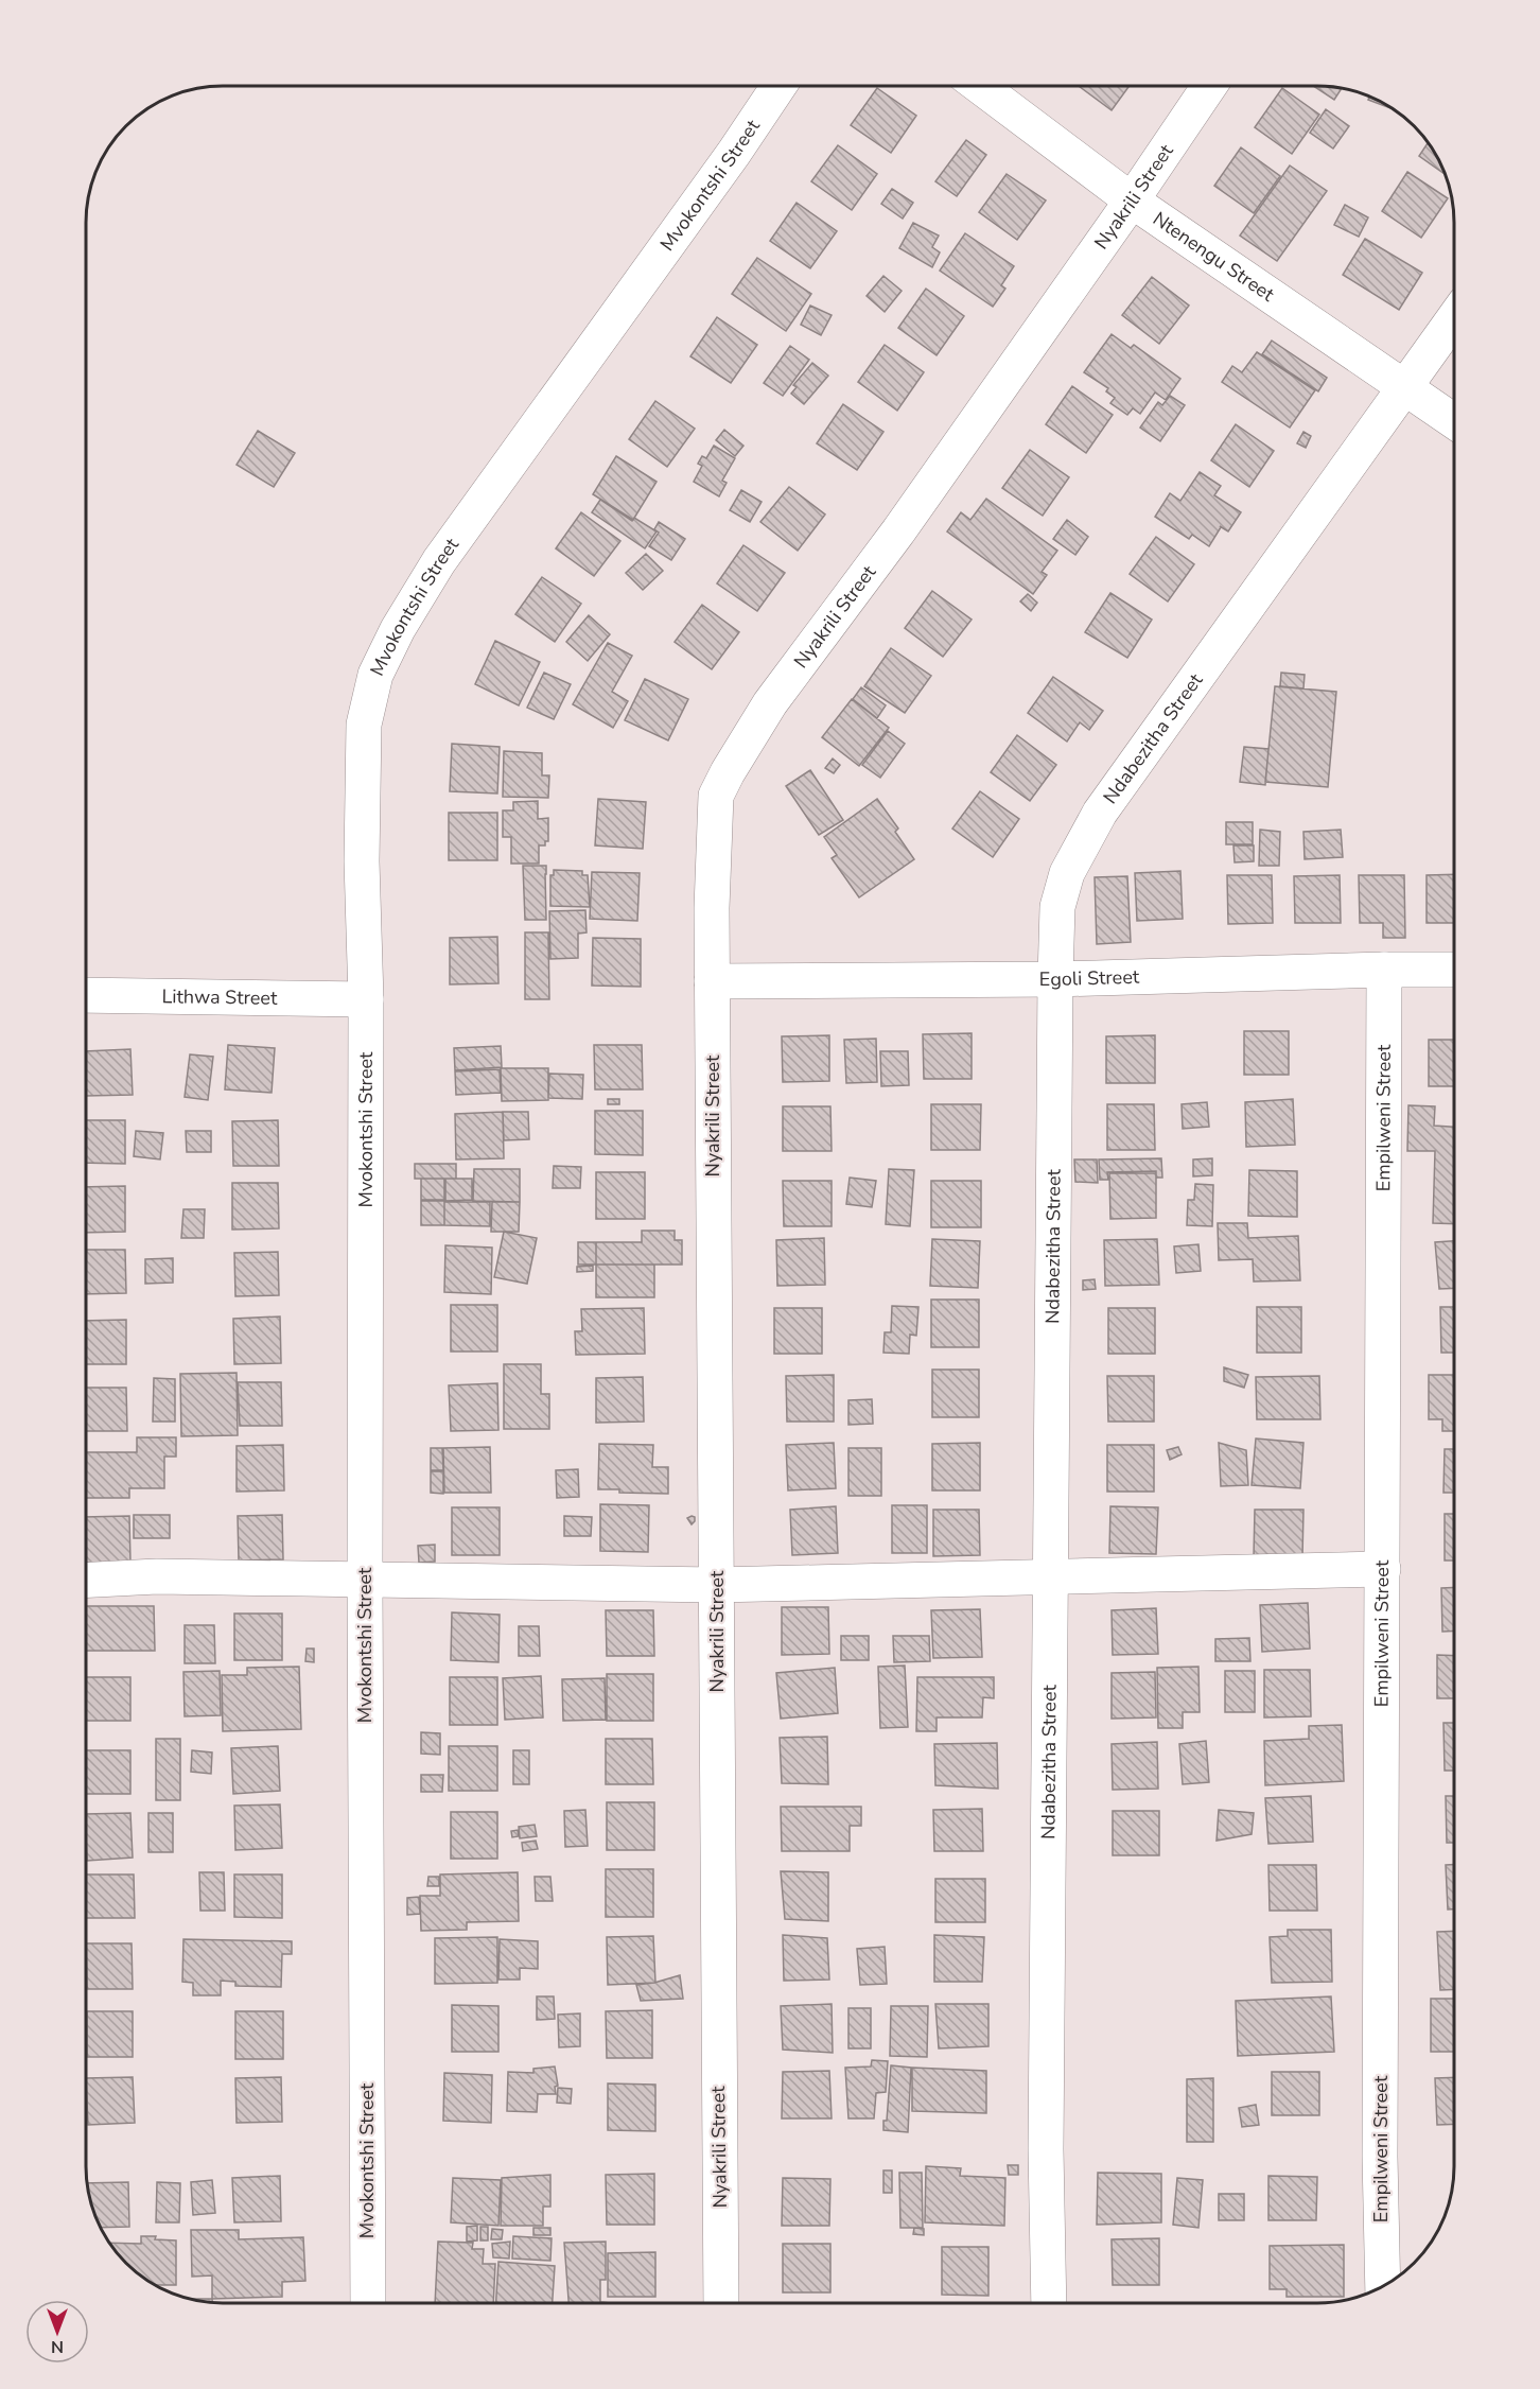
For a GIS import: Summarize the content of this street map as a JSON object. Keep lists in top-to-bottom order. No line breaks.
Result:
{"streets":{"street":["Mvokontshi Street","Nyakrili Street","Ntenengu Street","Ndabezitha Street","Egoli Street","Lithwa Street","Empilweni Street"]},"crossings":[["Mvokontshi Street","Lithwa Street"],["Nyakrili Street","Ntenengu Street"],["Nyakrili Street","Egoli Street"],["Ntenengu Street","Ndabezitha Street"],["Ndabezitha Street","Egoli Street"],["Egoli Street","Empilweni Street"]],"north":"bottom"}
